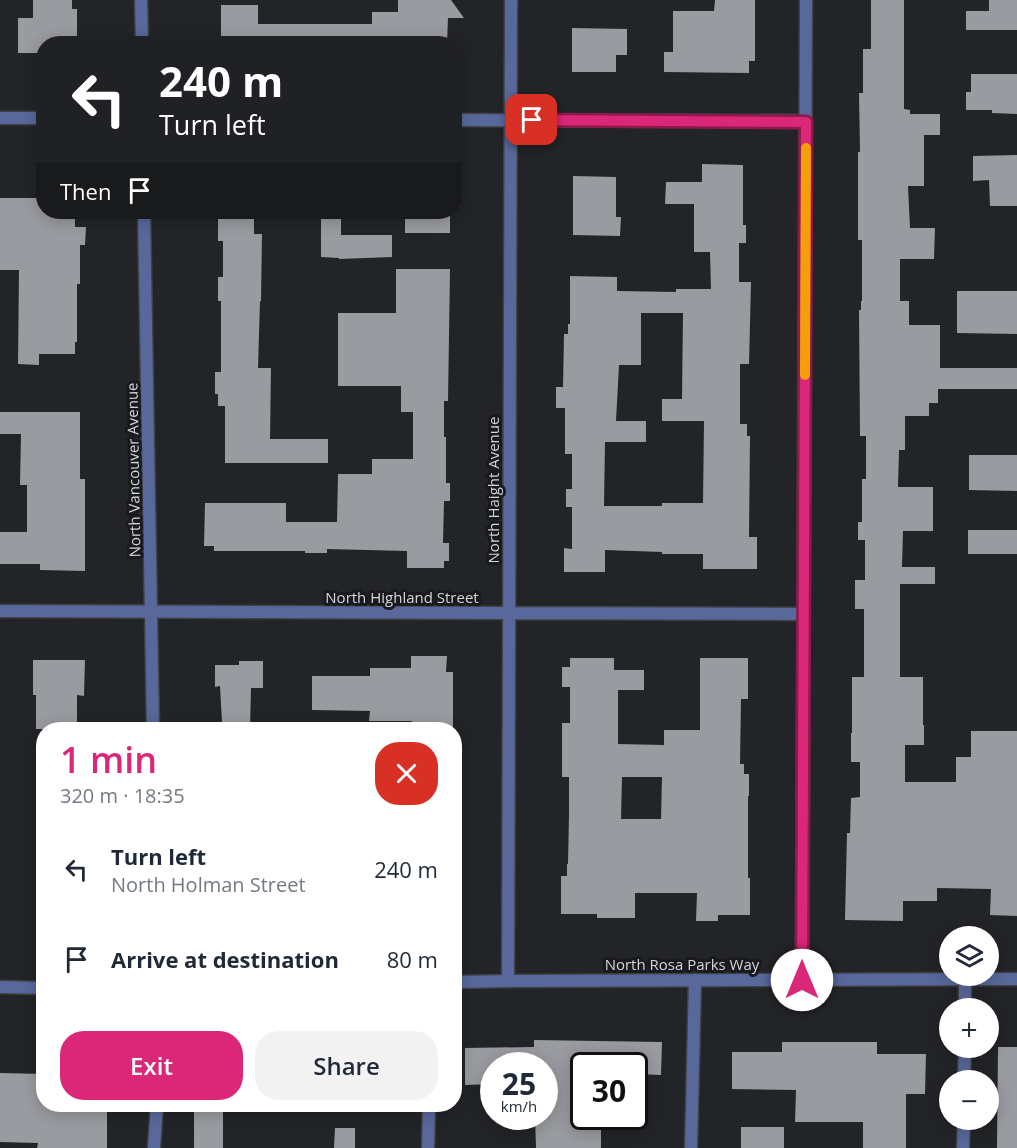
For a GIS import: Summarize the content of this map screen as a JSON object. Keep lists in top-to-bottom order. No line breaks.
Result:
{"streets":{"street":["North Vancouver Avenue","North Haight Avenue","North Highland Street","North Rosa Parks Way"]},"crossings":[["North Vancouver Avenue","North Highland Street"],["North Haight Avenue","North Highland Street"],["North Haight Avenue","North Rosa Parks Way"]],"page":{"turn":["240 m","Turn left"],"then":"Then","heading":["1 min","320 m · 18:35"],"list":[{"name":"Turn left","note":"North Holman Street","value":"240 m"},{"name":"Arrive at destination","value":"80 m"}],"map_buttons":["+","−"],"buttons":["Exit","Share"],"speed":"25 km/h","limit":"30"}}
